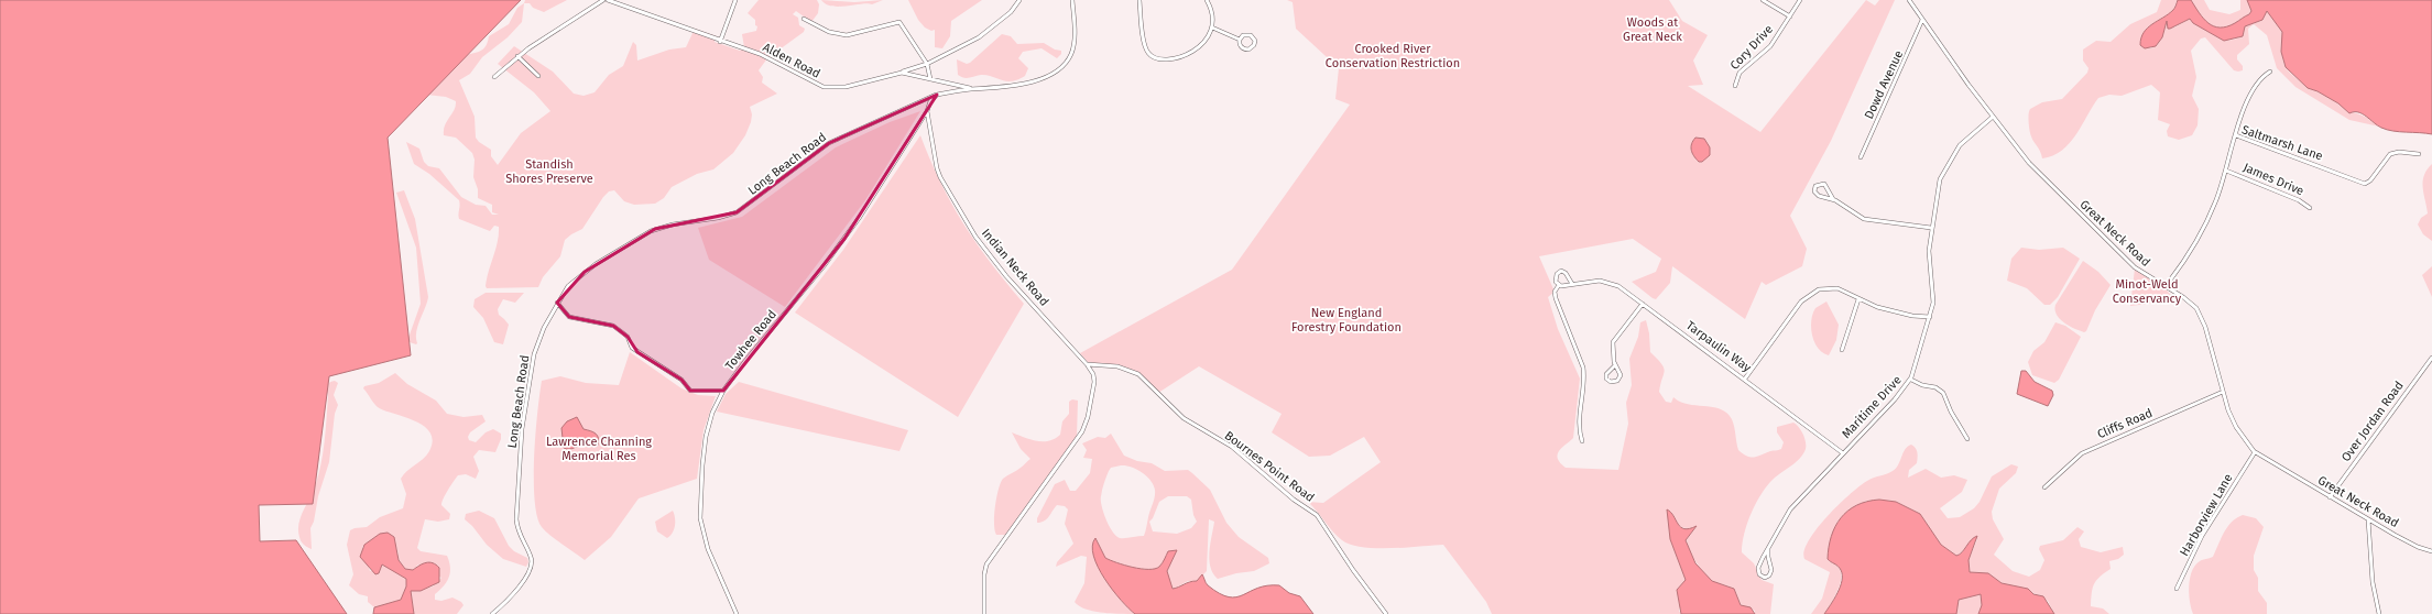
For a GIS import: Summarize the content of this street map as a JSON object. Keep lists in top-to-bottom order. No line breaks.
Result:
{"streets":{"street":["Cory Drive","Alden Road","Dowd Avenue","Saltmarsh Lane","Long Beach Road","James Drive","Great Neck Road","Indian Neck Road","Towhee Road","Tarpaulin Way","Maritime Drive","Over Jordan Road","Cliffs Road","Bournes Point Road","Harborview Lane"]},"crossings":[["Dowd Avenue","Great Neck Road"],["Saltmarsh Lane","James Drive"],["Saltmarsh Lane","Great Neck Road"],["Great Neck Road","Maritime Drive"],["Great Neck Road","Over Jordan Road"],["Great Neck Road","Cliffs Road"],["Great Neck Road","Harborview Lane"],["Indian Neck Road","Towhee Road"],["Indian Neck Road","Bournes Point Road"],["Tarpaulin Way","Maritime Drive"]],"parks":["Woods at Great Neck","Crooked River Conservation Restriction","Standish Shores Preserve","Minot-Weld Conservancy","New England Forestry Foundation","Lawrence Channing Memorial Res"]}
